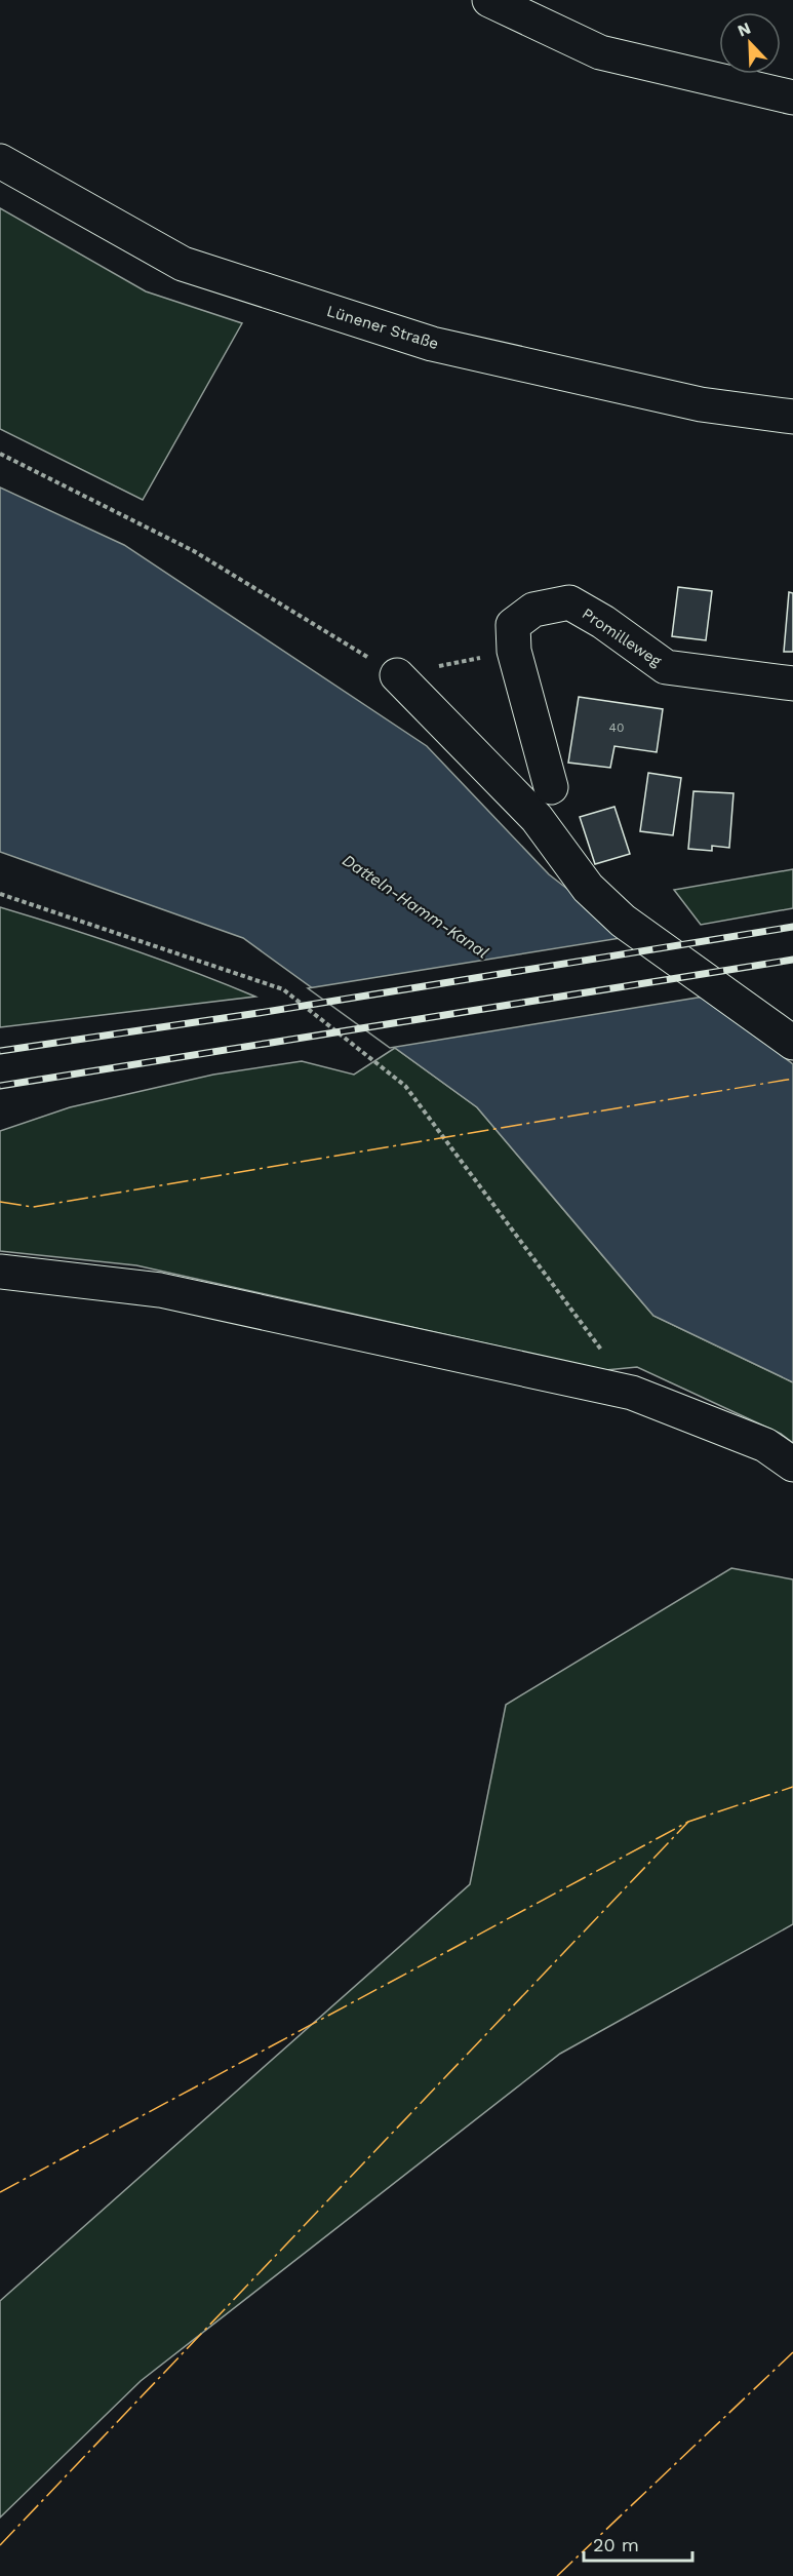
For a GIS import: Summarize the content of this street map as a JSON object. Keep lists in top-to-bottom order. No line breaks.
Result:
{"streets":{"street":["Lünener Straße","Promilleweg"]},"water":["Datteln-Hamm-Kanal"],"house_numbers":["40"],"scale_bar":"20 m","north":"top left"}
